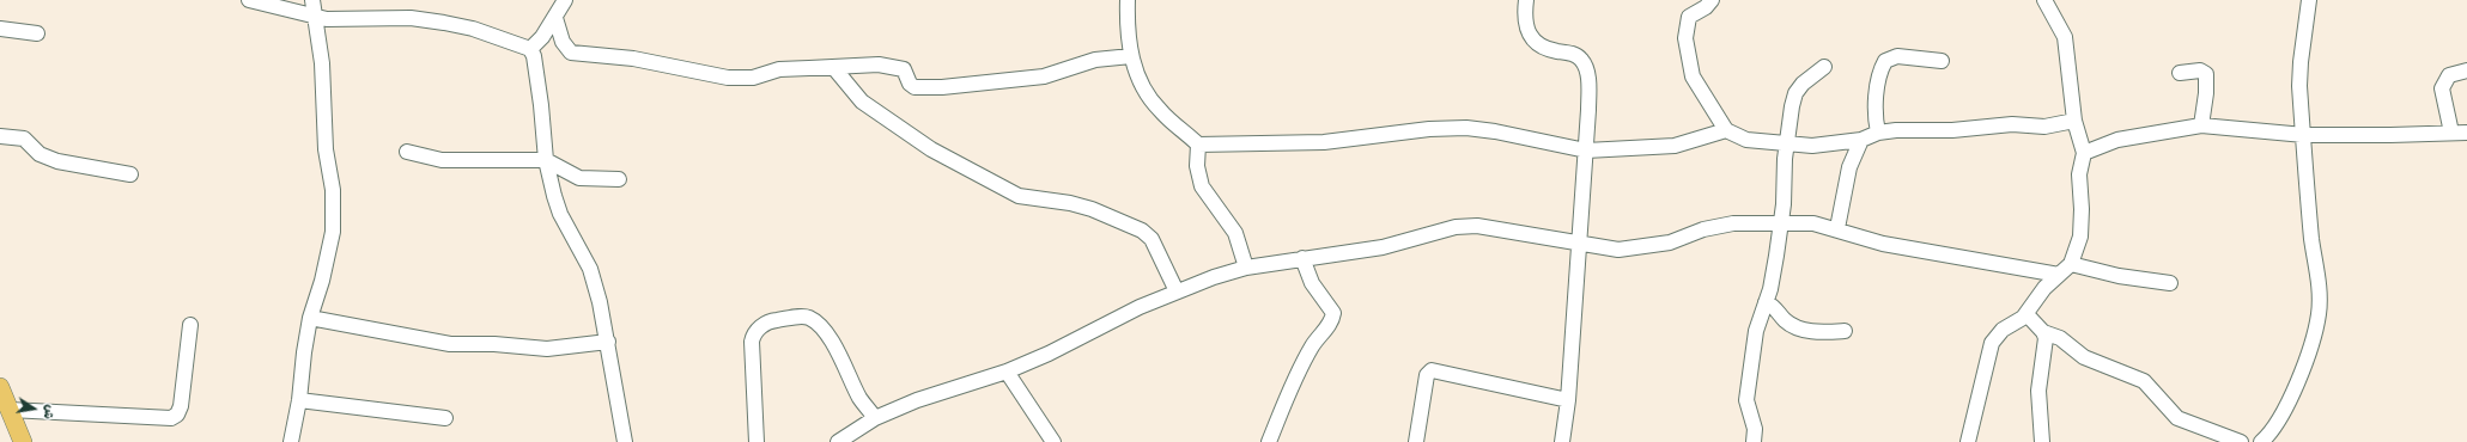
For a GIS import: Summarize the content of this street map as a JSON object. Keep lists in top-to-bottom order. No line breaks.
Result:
{"north":"right"}
